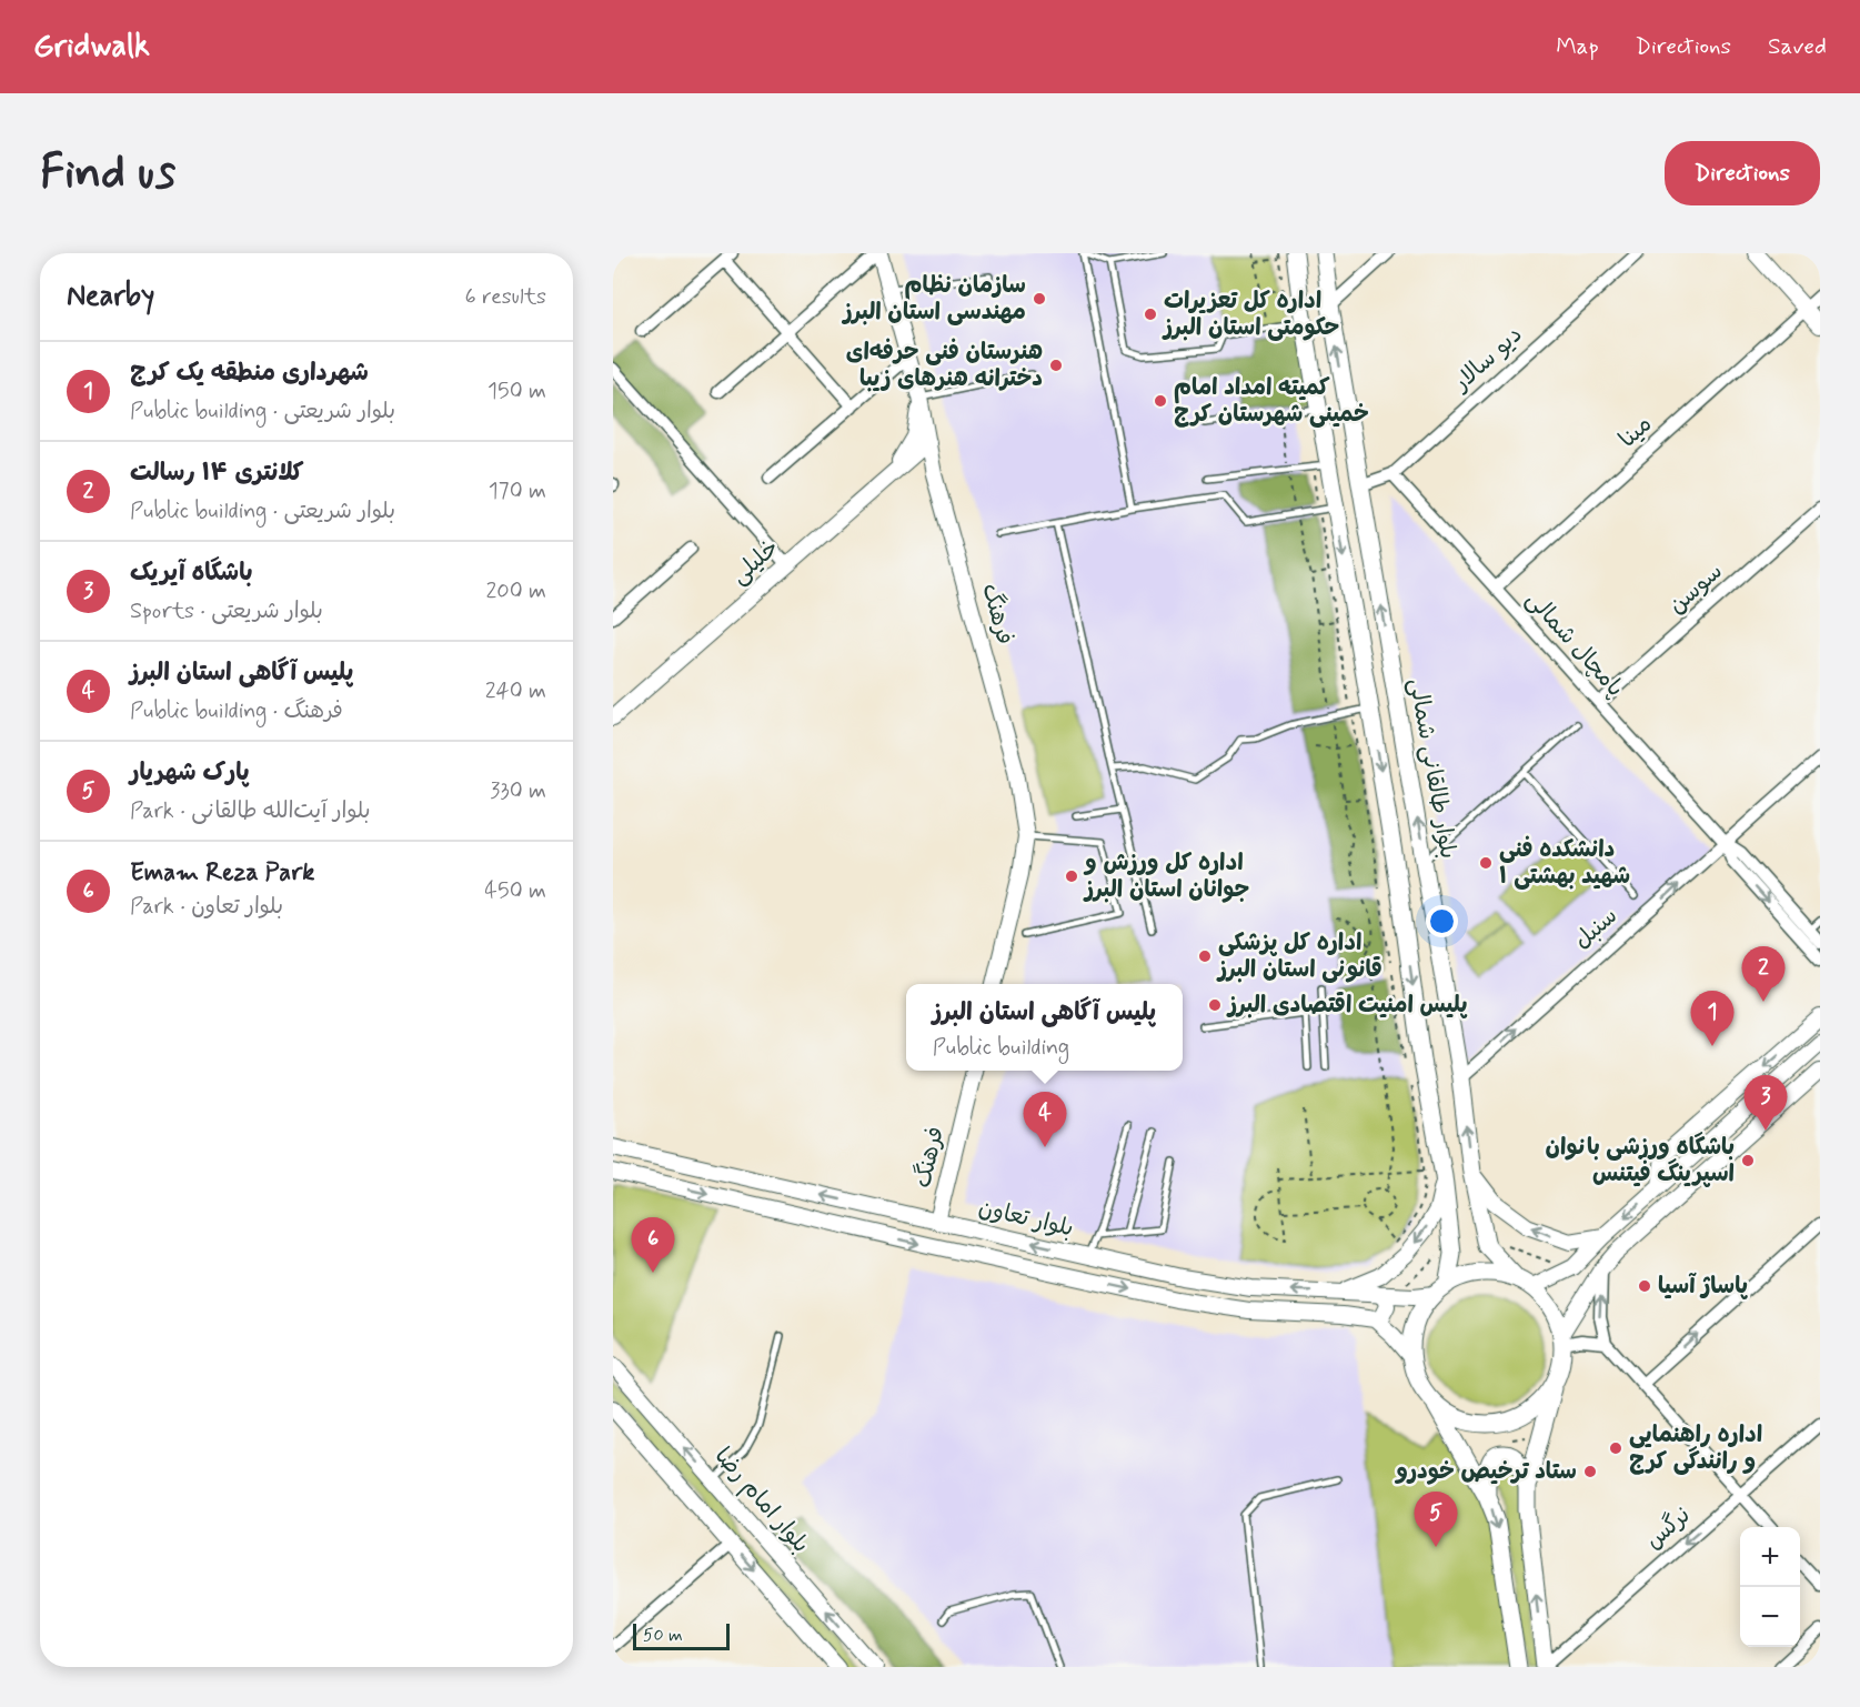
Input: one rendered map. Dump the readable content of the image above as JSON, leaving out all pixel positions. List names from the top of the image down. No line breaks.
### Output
{"streets":{"main road":["خلیلی","فرهنگ","بلوار طالقانی شمالی","بلوار تعاون","بلوار امام رضا"],"street":["دیو سالار","مینا","سوسن","پامچال شمالی","سنبل","نرگس"]},"crossings":[["دیو سالار","پامچال شمالی"],["دیو سالار","بلوار طالقانی شمالی"],["مینا","پامچال شمالی"],["خلیلی","فرهنگ"],["سوسن","پامچال شمالی"],["فرهنگ","بلوار تعاون"],["پامچال شمالی","سنبل"],["بلوار طالقانی شمالی","سنبل"],["بلوار طالقانی شمالی","بلوار تعاون"]],"one_way":["سنبل","نرگس"],"places":["سازمان نظام مهندسی استان البرز","اداره کل تعزیرات حکومتی استان البرز","هنرستان فنی حرفه‌ای دخترانه هنرهای زیبا","کمیته امداد امام خمینی شهرستان کرج","دانشکده فنی شهید بهشتی ۱","اداره کل ورزش و جوانان استان البرز","اداره کل پزشکی قانونی استان البرز","پلیس امنیت اقتصادی البرز","باشگاه ورزشی بانوان اسپرینگ فیتنس","پاساژ آسیا","اداره راهنمایی و رانندگی کرج","ستاد ترخیص خودرو"],"scale_bar":"50 m","page":{"header":"Gridwalk","nav":["Map","Directions","Saved"],"buttons":"Directions","title":"Find us","heading":["Nearby","6 results"],"list":[{"mark":"1","name":"شهرداری منطقه یک کرج","note":"Public building · بلوار شریعتی","value":"150 m"},{"mark":"2","name":"کلانتری ۱۴ رسالت","note":"Public building · بلوار شریعتی","value":"170 m"},{"mark":"3","name":"باشگاه آیریک","note":"Sports · بلوار شریعتی","value":"200 m"},{"mark":"4","name":"پلیس آگاهی استان البرز","note":"Public building · فرهنگ","value":"240 m"},{"mark":"5","name":"پارک شهریار","note":"Park · بلوار آیت‌الله طالقانی","value":"330 m"},{"mark":"6","name":"Emam Reza Park","note":"Park · بلوار تعاون","value":"450 m"}],"pins":["2","1","3","4","6","5"],"popup":["پلیس آگاهی استان البرز","Public building"],"map_buttons":["+","−"],"scale":"50 m"}}
